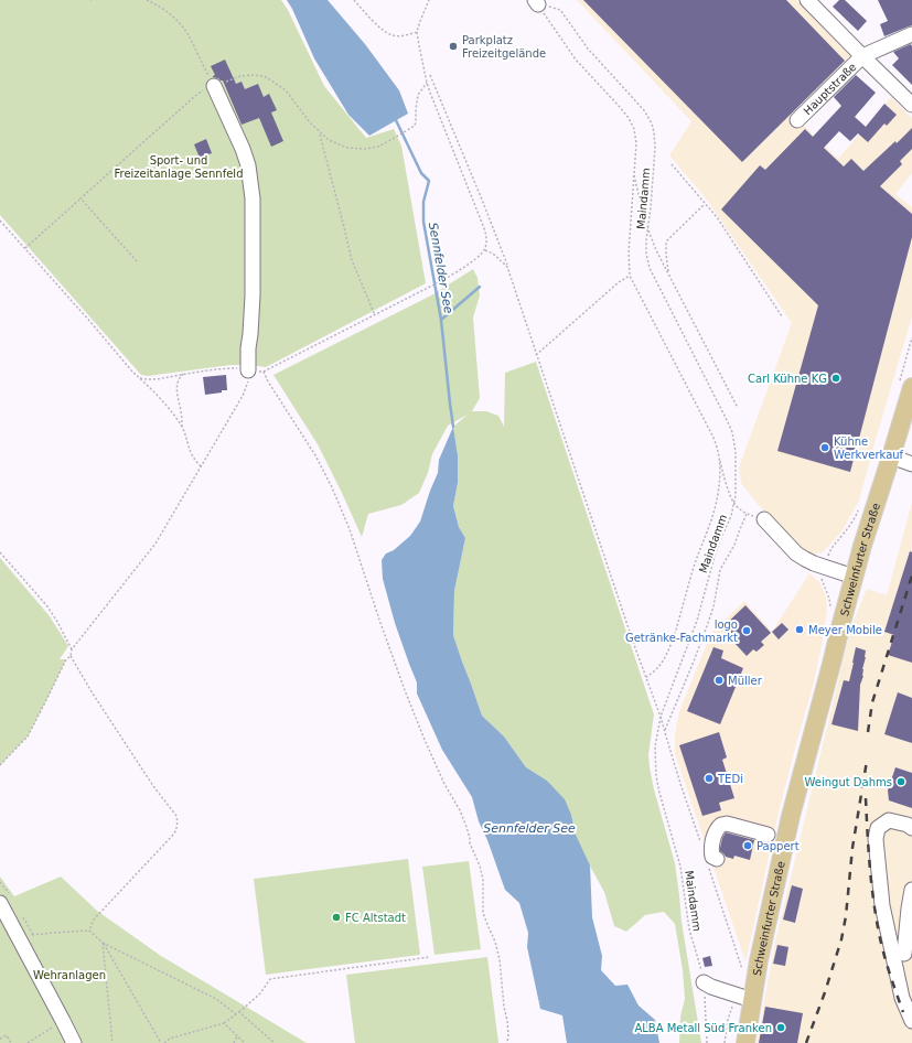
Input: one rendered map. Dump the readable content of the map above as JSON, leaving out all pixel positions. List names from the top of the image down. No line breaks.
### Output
{"streets":{"main road":["Schweinfurter Straße"],"street":["Hauptstraße"],"path":["Maindamm"]},"water":["Sennfelder See"],"parks":["Sport- und Freizeitanlage Sennfeld","Wehranlagen"],"places":["Parkplatz Freizeitgelände","Carl Kühne KG","Kühne Werkverkauf","Meyer Mobile","logo Getränke-Fachmarkt","Müller","TEDi","Weingut Dahms","Pappert","FC Altstadt","ALBA Metall Süd Franken"]}
